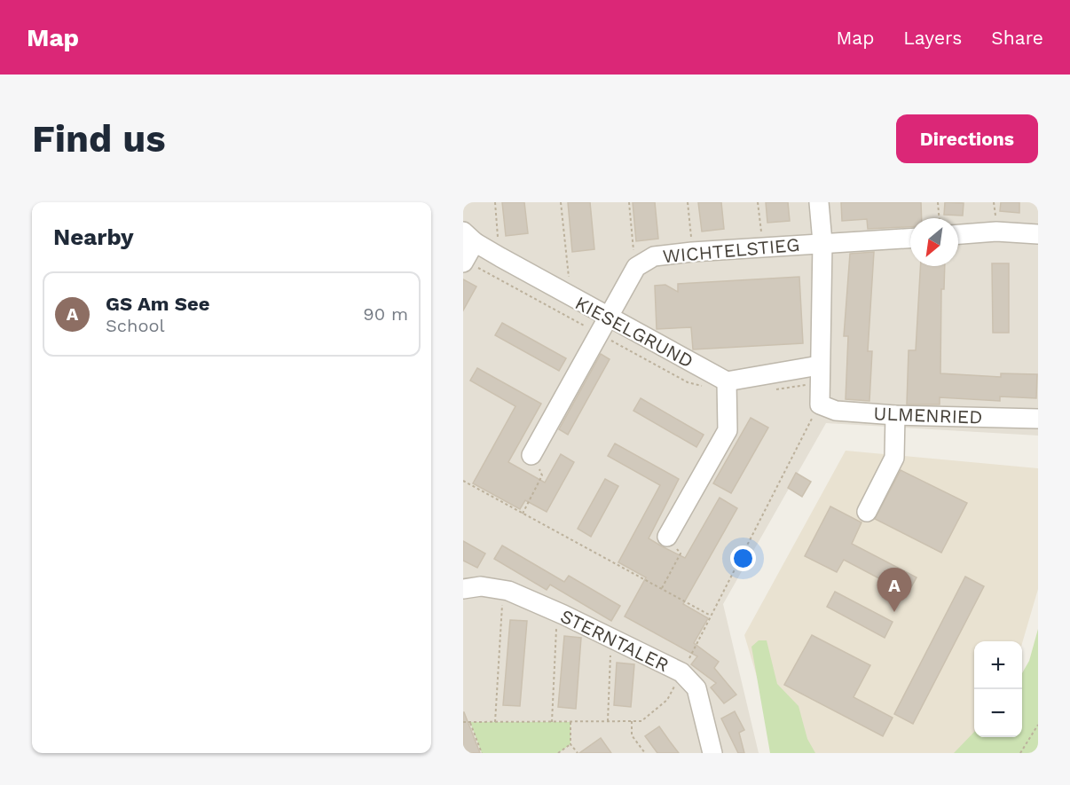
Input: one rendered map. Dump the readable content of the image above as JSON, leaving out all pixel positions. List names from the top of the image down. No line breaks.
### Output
{"streets":{"street":["WICHTELSTIEG","KIESELGRUND","ULMENRIED","STERNTALER"]},"crossings":[["WICHTELSTIEG","KIESELGRUND"]],"north":"bottom left","page":{"header":"Map","nav":["Map","Layers","Share"],"buttons":"Directions","title":"Find us","heading":"Nearby","list":[{"mark":"A","name":"GS Am See","note":"School","value":"90 m"}],"pins":"A","map_buttons":["+","−"]}}
